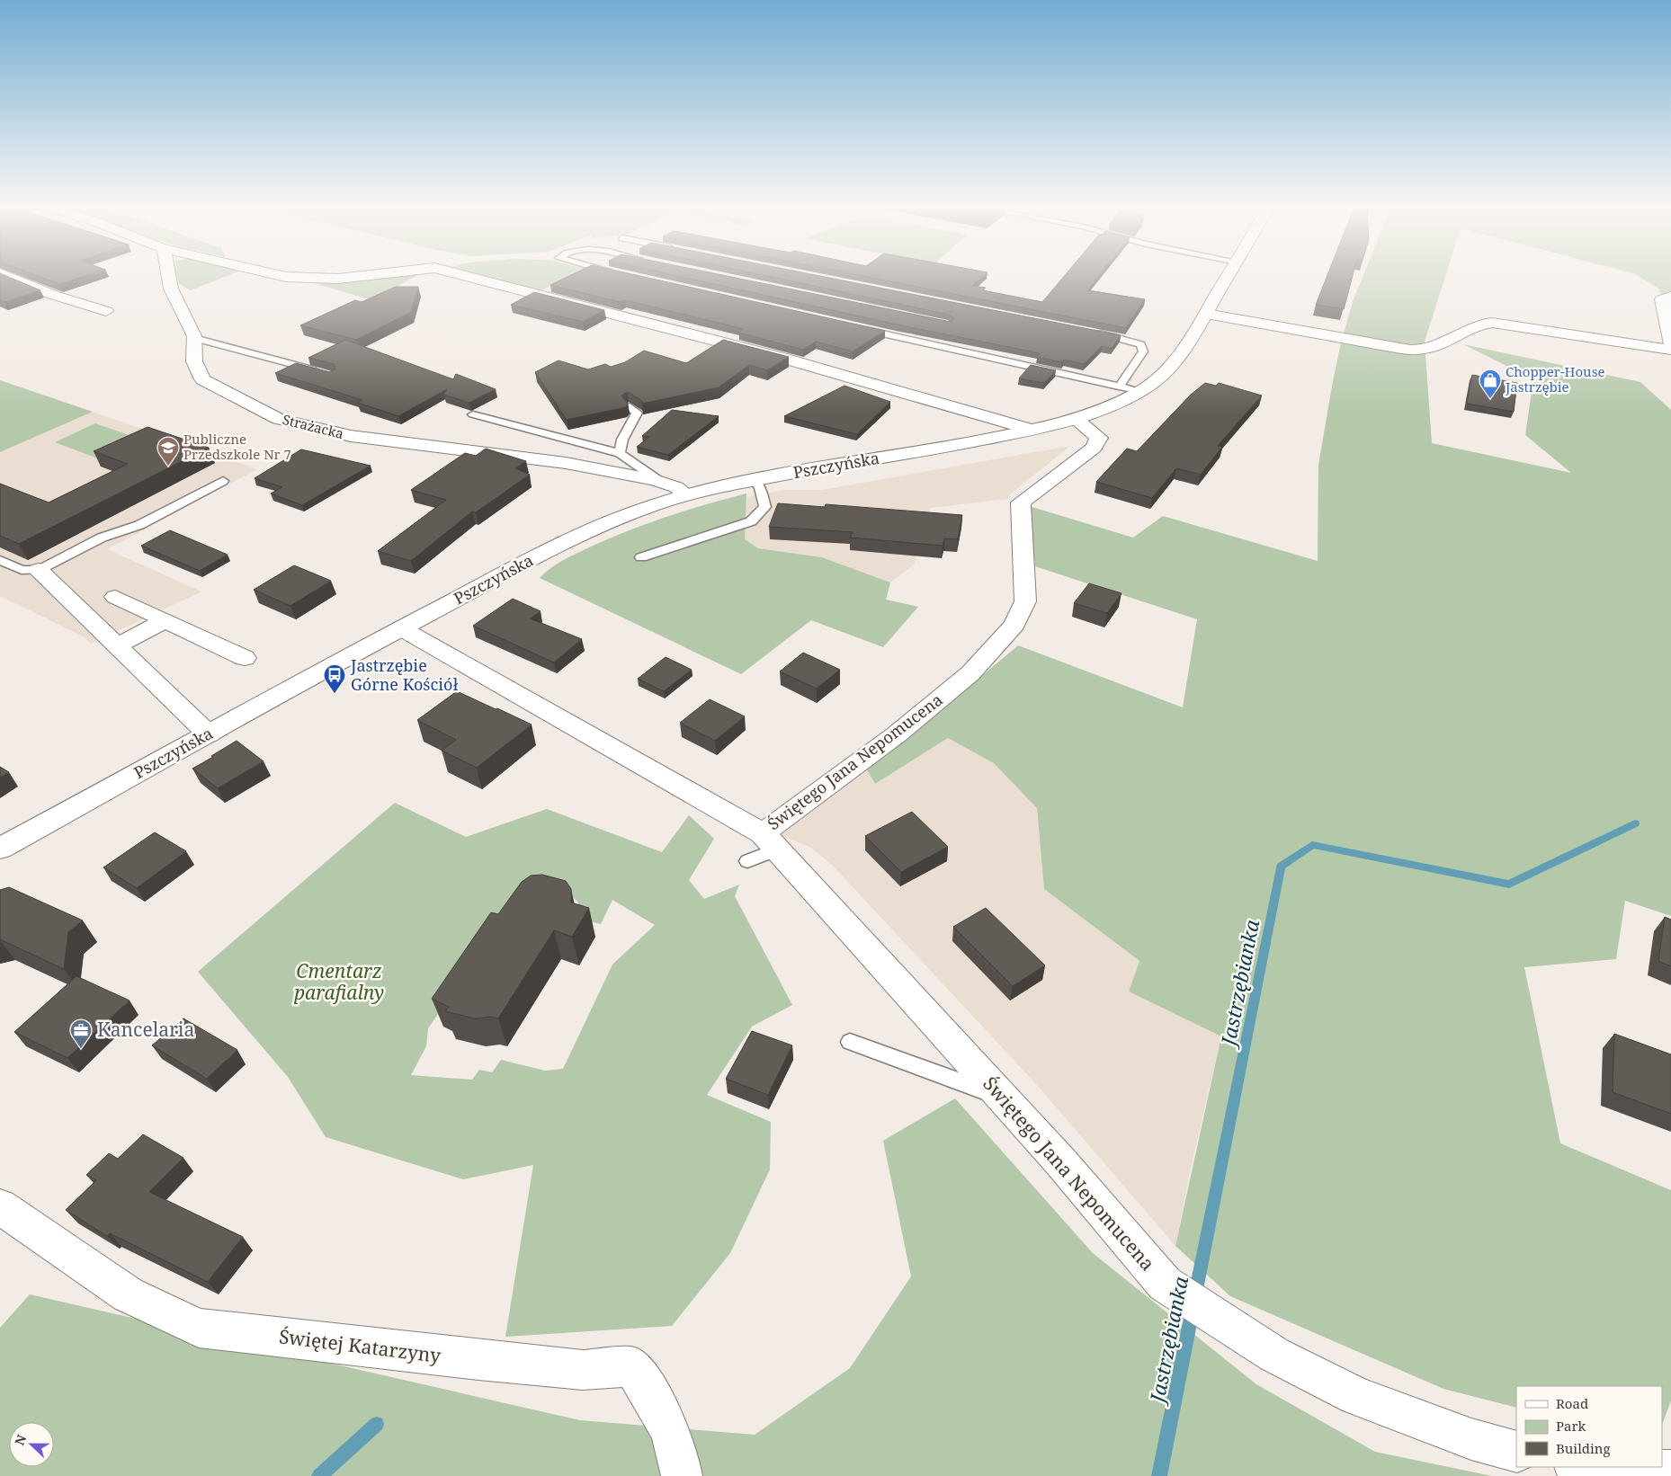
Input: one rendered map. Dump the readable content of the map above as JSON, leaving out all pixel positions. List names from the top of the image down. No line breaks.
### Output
{"streets":{"street":["Strażacka","Pszczyńska","Świętego Jana Nepomucena","Świętej Katarzyny"]},"crossings":[["Strażacka","Pszczyńska"],["Pszczyńska","Świętego Jana Nepomucena"]],"water":["Jastrzębianka"],"parks":["Cmentarz parafialny"],"places":{"shop":["Chopper-House Jastrzębie"],"school or university":["Publiczne Przedszkole Nr 7"],"bus stop":["Jastrzębie Górne Kościół"],"office":["Kancelaria"]},"legend":["Road","Park","Building"],"north":"left"}
